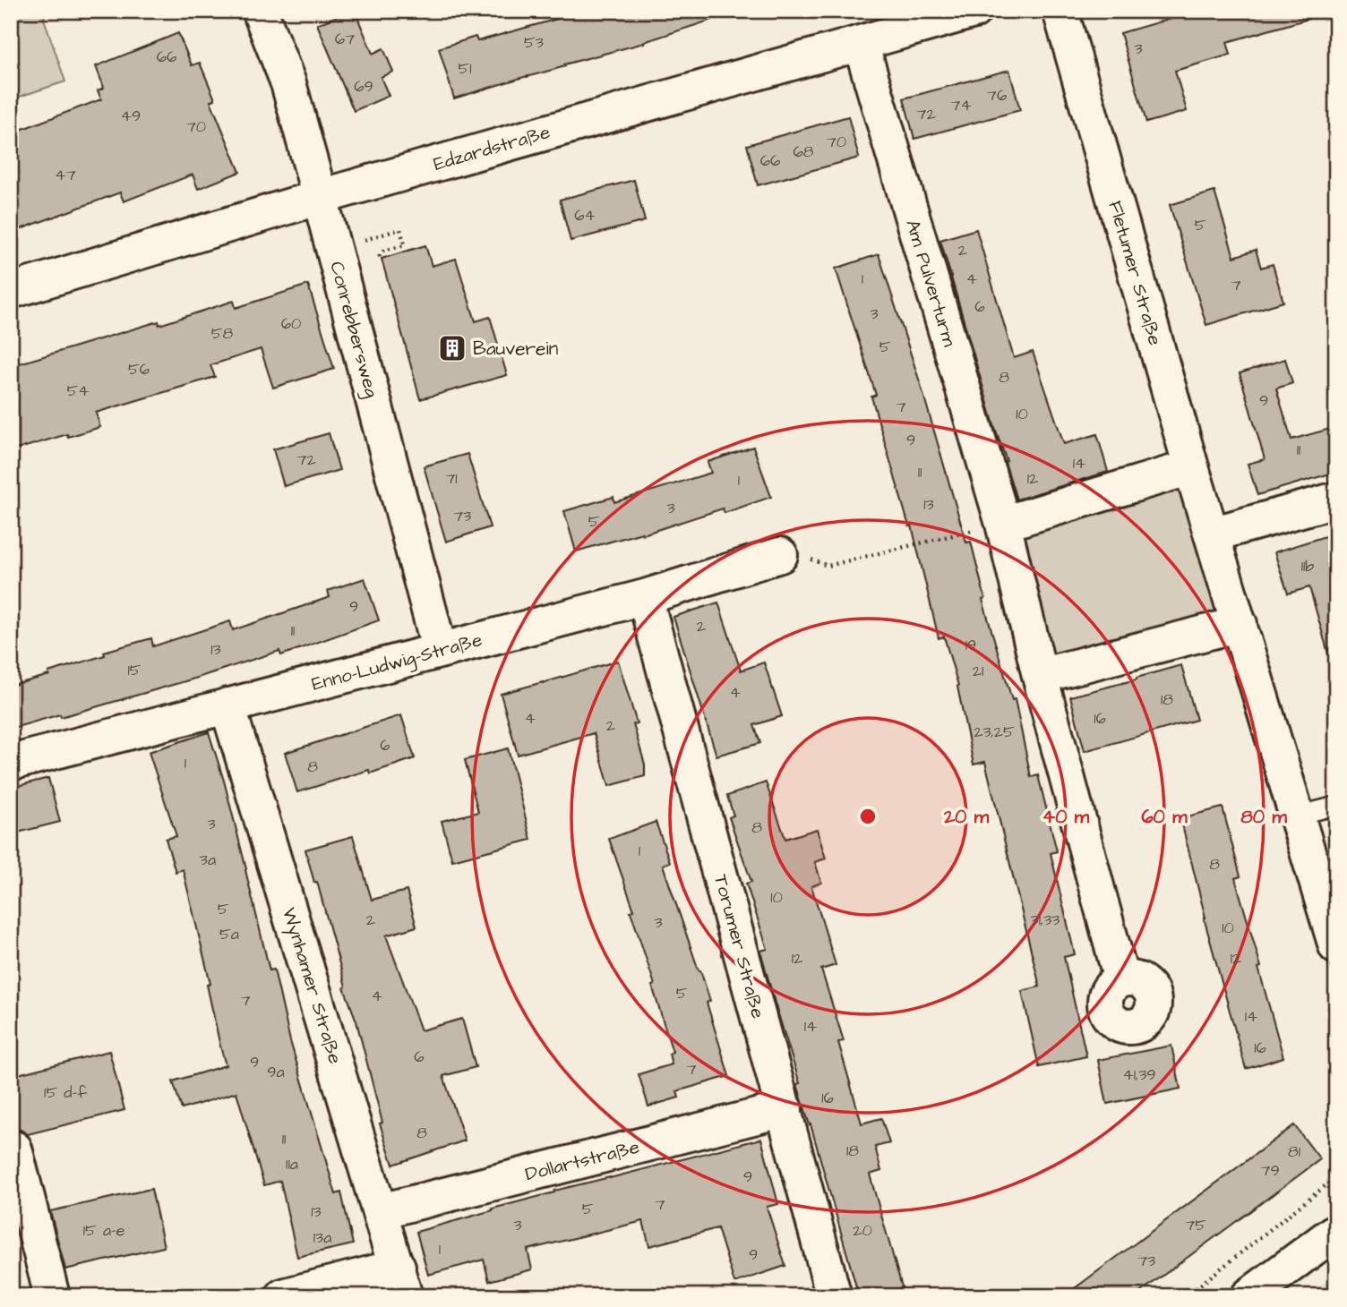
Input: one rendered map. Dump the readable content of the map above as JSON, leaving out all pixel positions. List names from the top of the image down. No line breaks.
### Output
{"streets":{"street":["Edzardstraße","Fletumer Straße","Am Pulverturm","Conrebbersweg","Enno-Ludwig-Straße","Torumer Straße","Wynhamer Straße","Dollartstraße"]},"crossings":[["Edzardstraße","Am Pulverturm"],["Edzardstraße","Conrebbersweg"],["Conrebbersweg","Enno-Ludwig-Straße"],["Enno-Ludwig-Straße","Torumer Straße"],["Enno-Ludwig-Straße","Wynhamer Straße"],["Torumer Straße","Dollartstraße"],["Wynhamer Straße","Dollartstraße"]],"places":{"building":["Bauverein"]},"house_numbers":["67","53","3","66","51","69","76","74","72","49","70","70","68","66","47","64","5","2","1","4","7","6","3","60","58","5","56","8","54","9","7","10","9","11","72","14","11","71","12","1","13","3","73","5","11b","9","2","11","19","13","15","21","4","18","4","16","2","23,25","6","1","8","3","8","1","3a","8","10","5","2","31,33","3","10","5a","12","12","5","4","7","14","14","16","6","9","7","9a","41,39","15 d-f","16","8","11","18","81","11a","79","9","7","5","13","3","75","15 a-e","20","13a","1","9","73"],"rings":["20 m","40 m","60 m","80 m"]}
